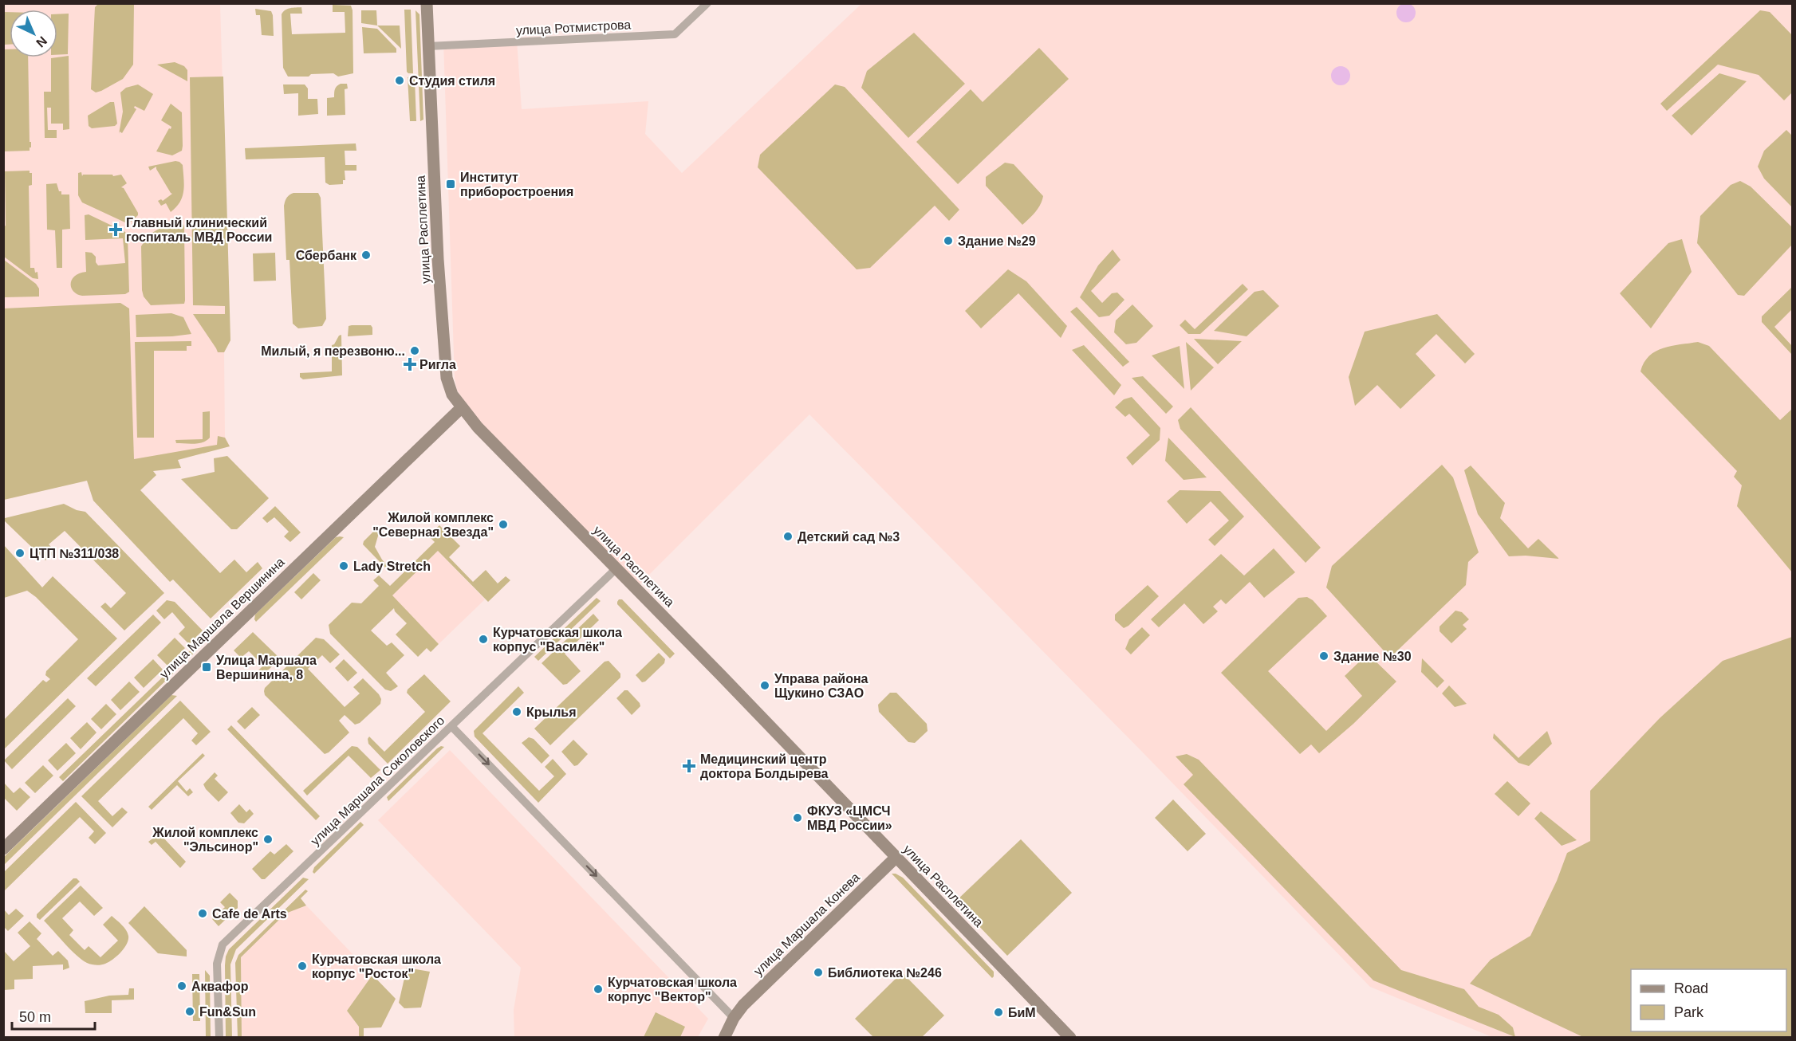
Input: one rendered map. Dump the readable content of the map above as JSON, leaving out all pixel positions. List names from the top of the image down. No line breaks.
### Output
{"streets":{"street":["улица Ротмистрова","улица Расплетина","улица Маршала Вершинина","улица Маршала Соколовского","улица Маршала Конева"]},"crossings":[["улица Ротмистрова","улица Расплетина"],["улица Расплетина","улица Маршала Вершинина"],["улица Расплетина","улица Маршала Соколовского"],["улица Расплетина","улица Маршала Конева"]],"places":{"other":["Студия стиля","Здание №29","Сбербанк","Милый, я перезвоню...","Жилой комплекс \"Северная Звезда\"","Детский сад №3","ЦТП №311/038","Lady Stretch","Курчатовская школа корпус \"Василёк\"","Здание №30","Управа района Щукино СЗАО","Крылья","ФКУЗ «ЦМСЧ МВД России»","Жилой комплекс \"Эльсинор\"","Cafe de Arts","Курчатовская школа корпус \"Росток\"","Библиотека №246","Аквафор","Курчатовская школа корпус \"Вектор\"","Fun&Sun","БиМ"],"transit":["Институт приборостроения","Улица Маршала Вершинина, 8"],"health":["Главный клинический госпиталь МВД России","Ригла","Медицинский центр доктора Болдырева"]},"legend":["Road","Park"],"scale_bar":"50 m","north":"bottom right"}
